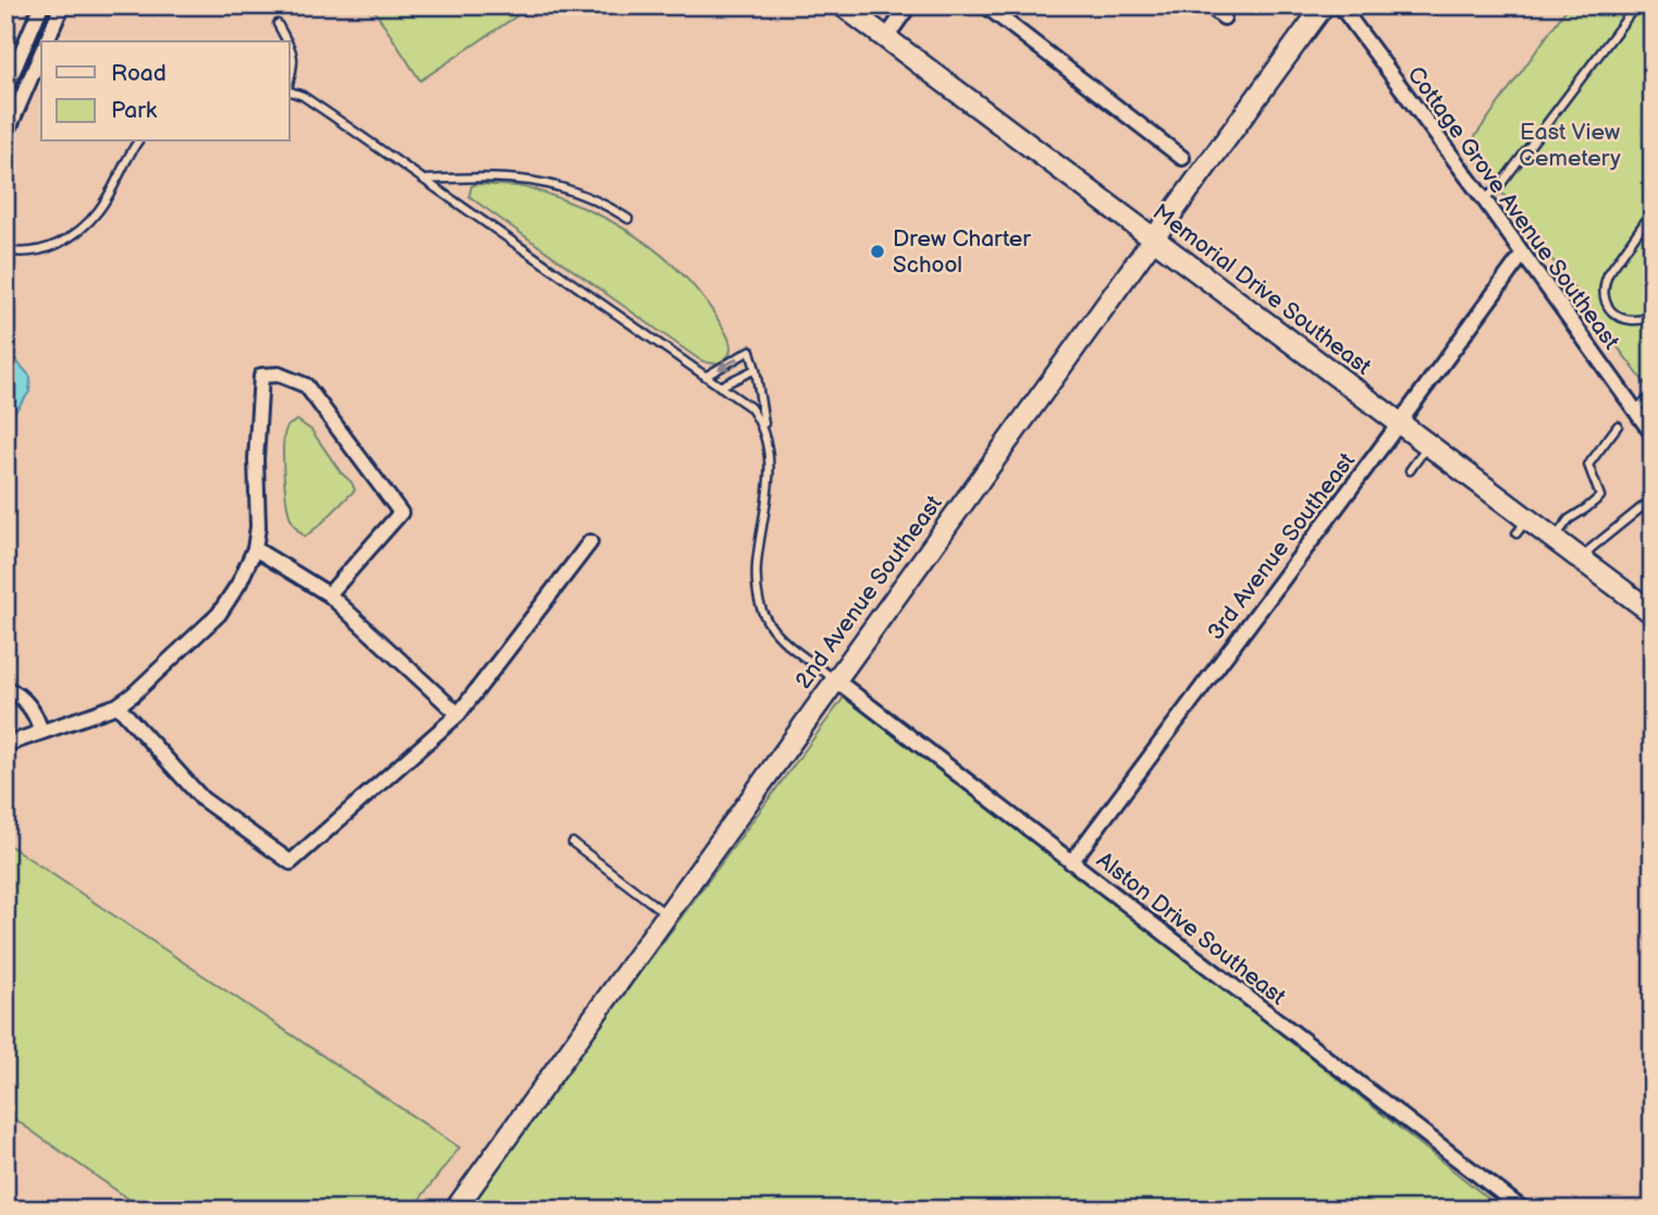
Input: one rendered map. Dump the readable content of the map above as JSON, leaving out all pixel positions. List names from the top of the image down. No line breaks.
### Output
{"streets":{"main road":["Memorial Drive Southeast"],"street":["Cottage Grove Avenue Southeast","3rd Avenue Southeast","2nd Avenue Southeast","Alston Drive Southeast"]},"crossings":[["Cottage Grove Avenue Southeast","3rd Avenue Southeast"],["Memorial Drive Southeast","3rd Avenue Southeast"],["Memorial Drive Southeast","2nd Avenue Southeast"],["3rd Avenue Southeast","Alston Drive Southeast"],["2nd Avenue Southeast","Alston Drive Southeast"]],"parks":["East View Cemetery"],"places":["Drew Charter School"],"legend":["Road","Park"]}
